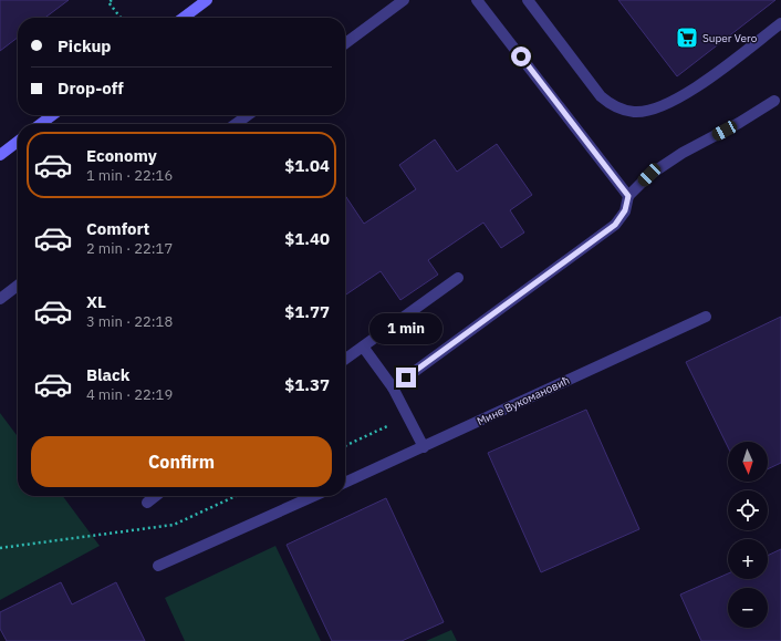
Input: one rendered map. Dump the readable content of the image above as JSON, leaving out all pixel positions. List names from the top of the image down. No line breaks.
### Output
{"streets":{"street":["Мине Вукомановић"]},"places":{"supermarket":["Super Vero"]},"north":"bottom","page":{"banner":["Pickup","Drop-off"],"list":[{"name":"Economy","note":"1 min · 22:16","value":"$1.04"},{"name":"Comfort","note":"2 min · 22:17","value":"$1.40"},{"name":"XL","note":"3 min · 22:18","value":"$1.77"},{"name":"Black","note":"4 min · 22:19","value":"$1.37"}],"bubble":"1 min","buttons":"Confirm","map_buttons":["+","−"]}}
